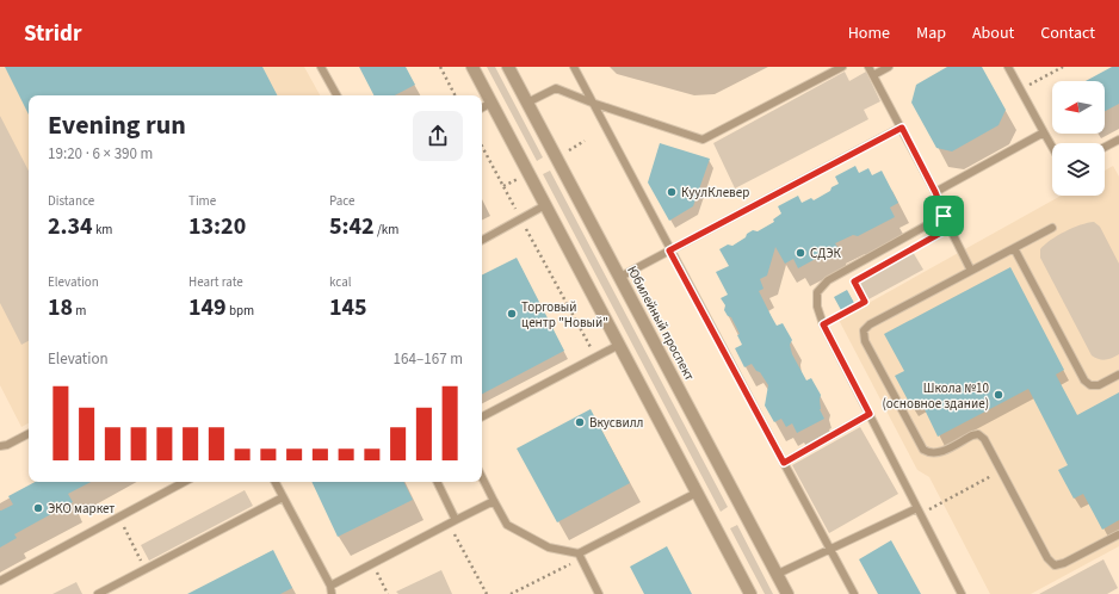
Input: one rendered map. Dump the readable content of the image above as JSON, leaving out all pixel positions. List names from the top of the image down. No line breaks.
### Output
{"streets":{"street":["Юбилейный проспект"]},"places":["КуулКлевер","СДЭК","Торговый центр \"Новый\"","Школа №10 (основное здание)","Вкусвилл","ЭКО маркет"],"north":"left","page":{"header":"Stridr","nav":["Home","Map","About","Contact"],"heading":["Evening run","19:20 · 6 × 390 m"],"stats":[["Distance","2.34 km"],["Time","13:20"],["Pace","5:42 /km"],["Elevation","18 m"],["Heart rate","149 bpm"],["kcal","145"]],"chart":["Elevation","164–167 m"]}}
